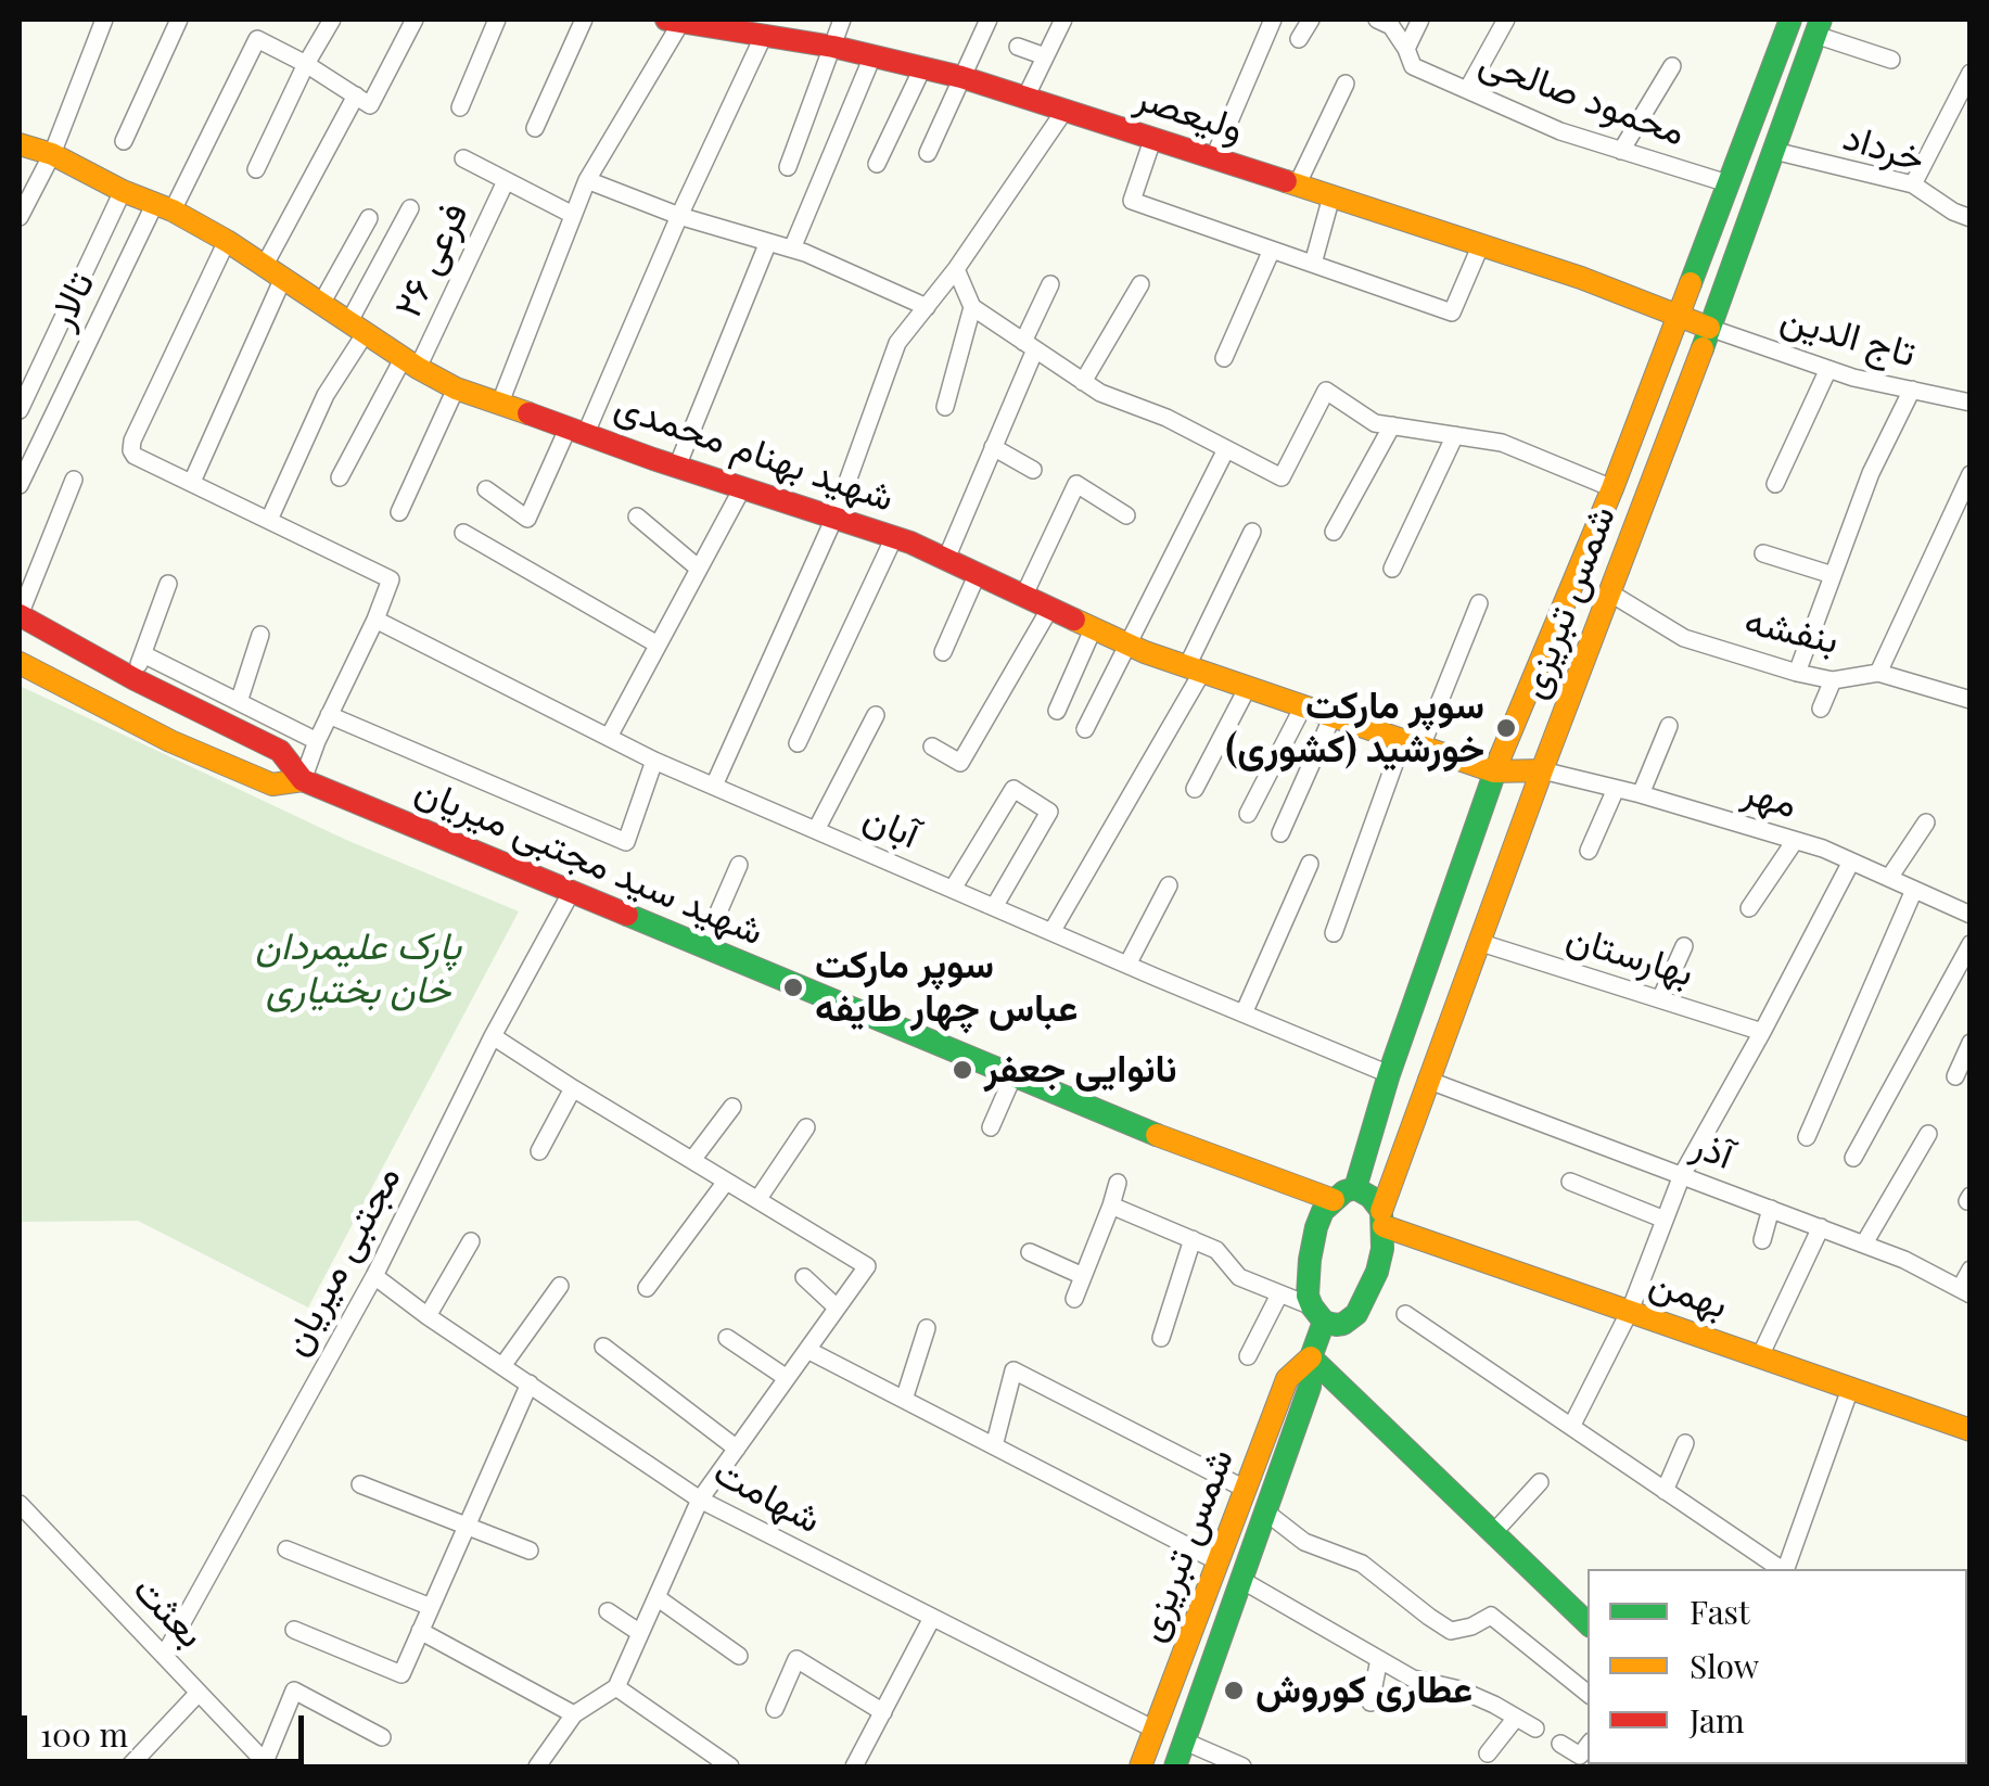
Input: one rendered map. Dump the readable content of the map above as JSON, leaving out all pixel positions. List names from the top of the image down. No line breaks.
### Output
{"streets":{"street":["محمود صالحی","ولیعصر","خرداد","فرعی ۲۶","تالار","تاج الدین","شهید بهنام محمدی","شمس تبریزی","بنفشه","مهر","آبان","شهید سید مجتبی میریان","بهارستان","آذر","مجتبی میریان","بهمن","شهامت","بعثت"]},"crossings":[["محمود صالحی","شمس تبریزی"],["ولیعصر","تاج الدین"],["ولیعصر","شمس تبریزی"],["خرداد","شمس تبریزی"],["فرعی ۲۶","شهید بهنام محمدی"],["تالار","شهید بهنام محمدی"],["تاج الدین","شمس تبریزی"],["شهید بهنام محمدی","شمس تبریزی"],["شمس تبریزی","بنفشه"],["شمس تبریزی","مهر"],["شمس تبریزی","آبان"],["شمس تبریزی","بهارستان"],["شمس تبریزی","آذر"],["شمس تبریزی","بهمن"],["شمس تبریزی","شهامت"],["شهید سید مجتبی میریان","مجتبی میریان"],["مجتبی میریان","شهامت"],["مجتبی میریان","بعثت"]],"parks":["پارک علیمردان خان بختیاری"],"places":["سوپر مارکت خورشید (کشوری)","سوپر مارکت عباس چهار طایفه","نانوایی جعفر","عطاری کوروش"],"legend":["Fast","Slow","Jam"],"scale_bar":"100 m"}
